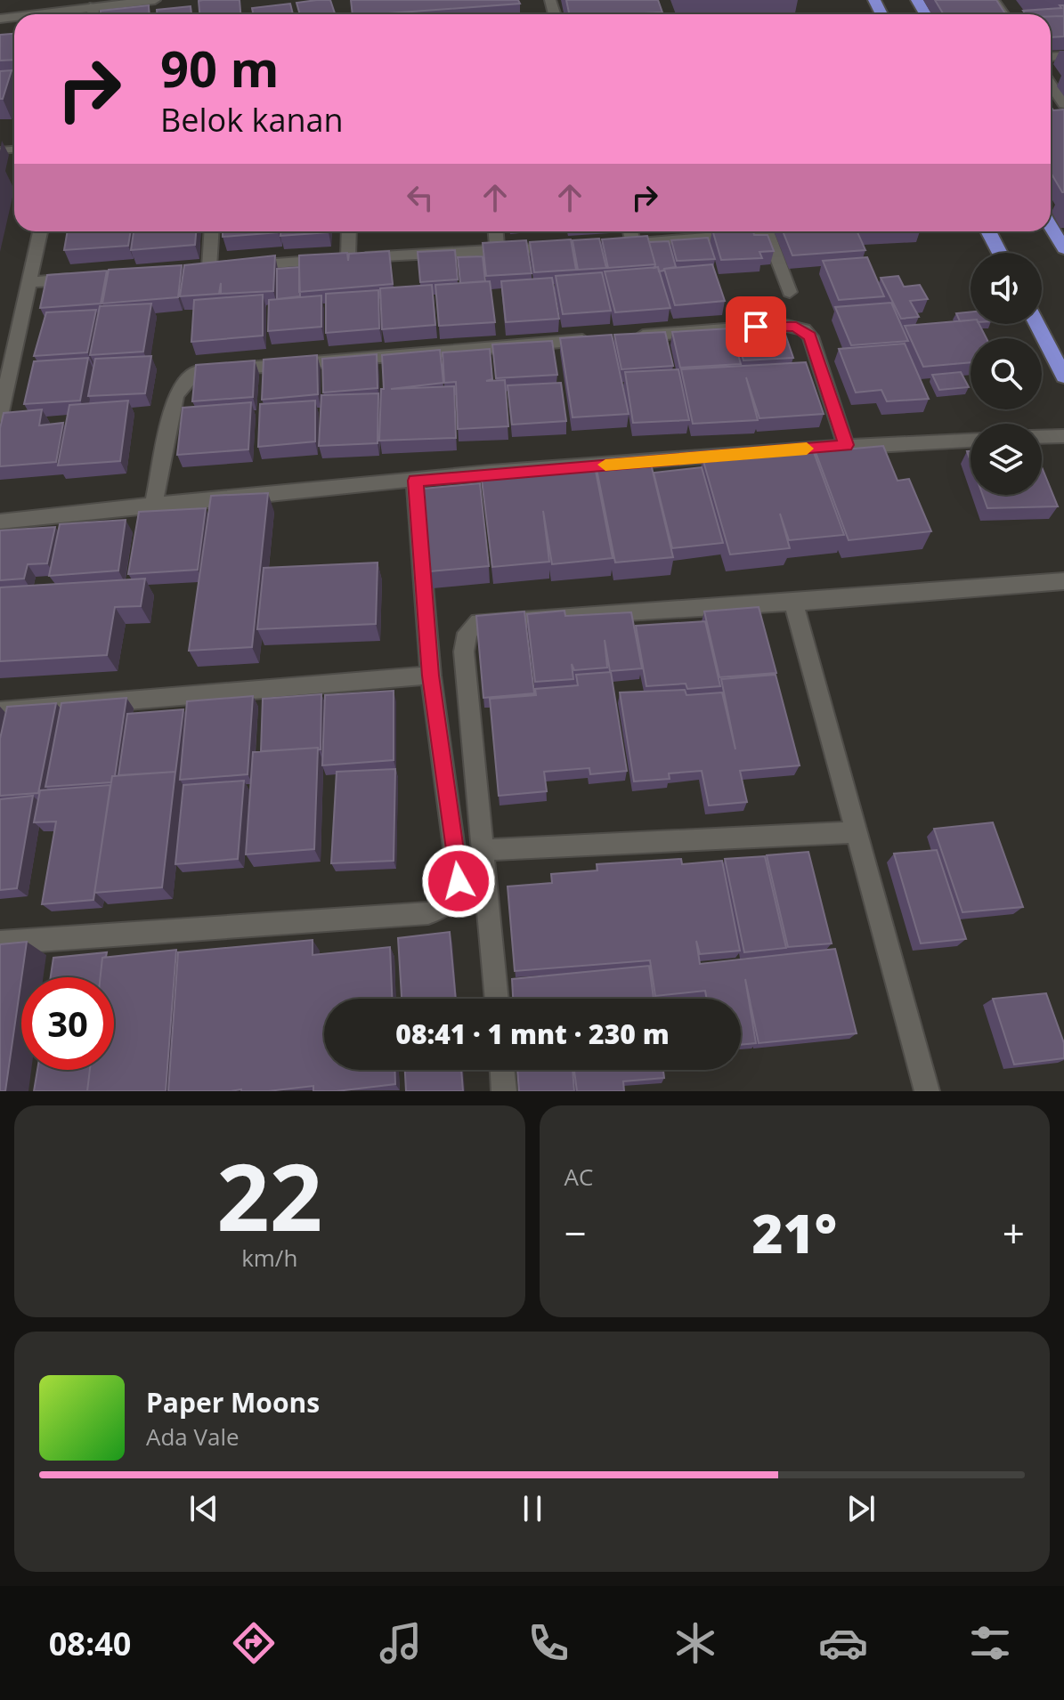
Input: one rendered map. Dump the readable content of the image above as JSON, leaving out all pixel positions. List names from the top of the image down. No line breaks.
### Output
{"page":{"turn":["90 m","Belok kanan"],"limit":"30","trip":"08:41 · 1 mnt · 230 m","tile":[["22","km/h"],"AC"],"heat":["−","21°","+"],"song":["Paper Moons","Ada Vale"],"tabs":"08:40"}}
